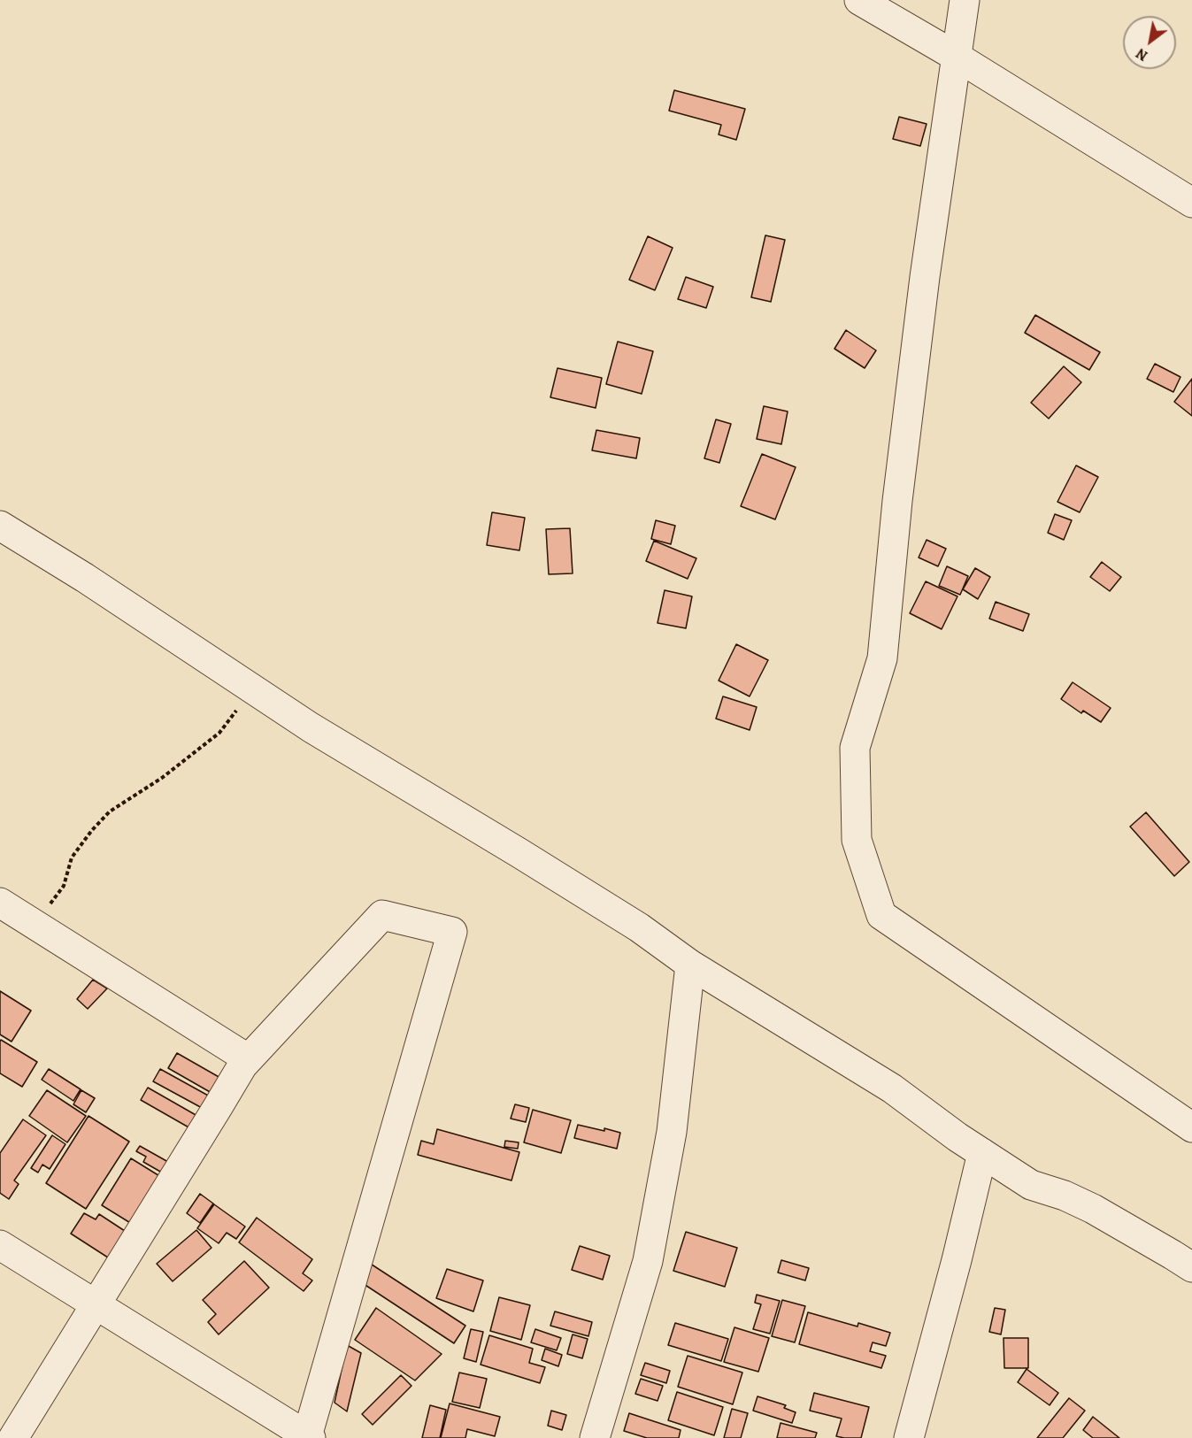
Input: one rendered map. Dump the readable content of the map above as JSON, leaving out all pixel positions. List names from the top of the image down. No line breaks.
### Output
{"north":"bottom left"}
